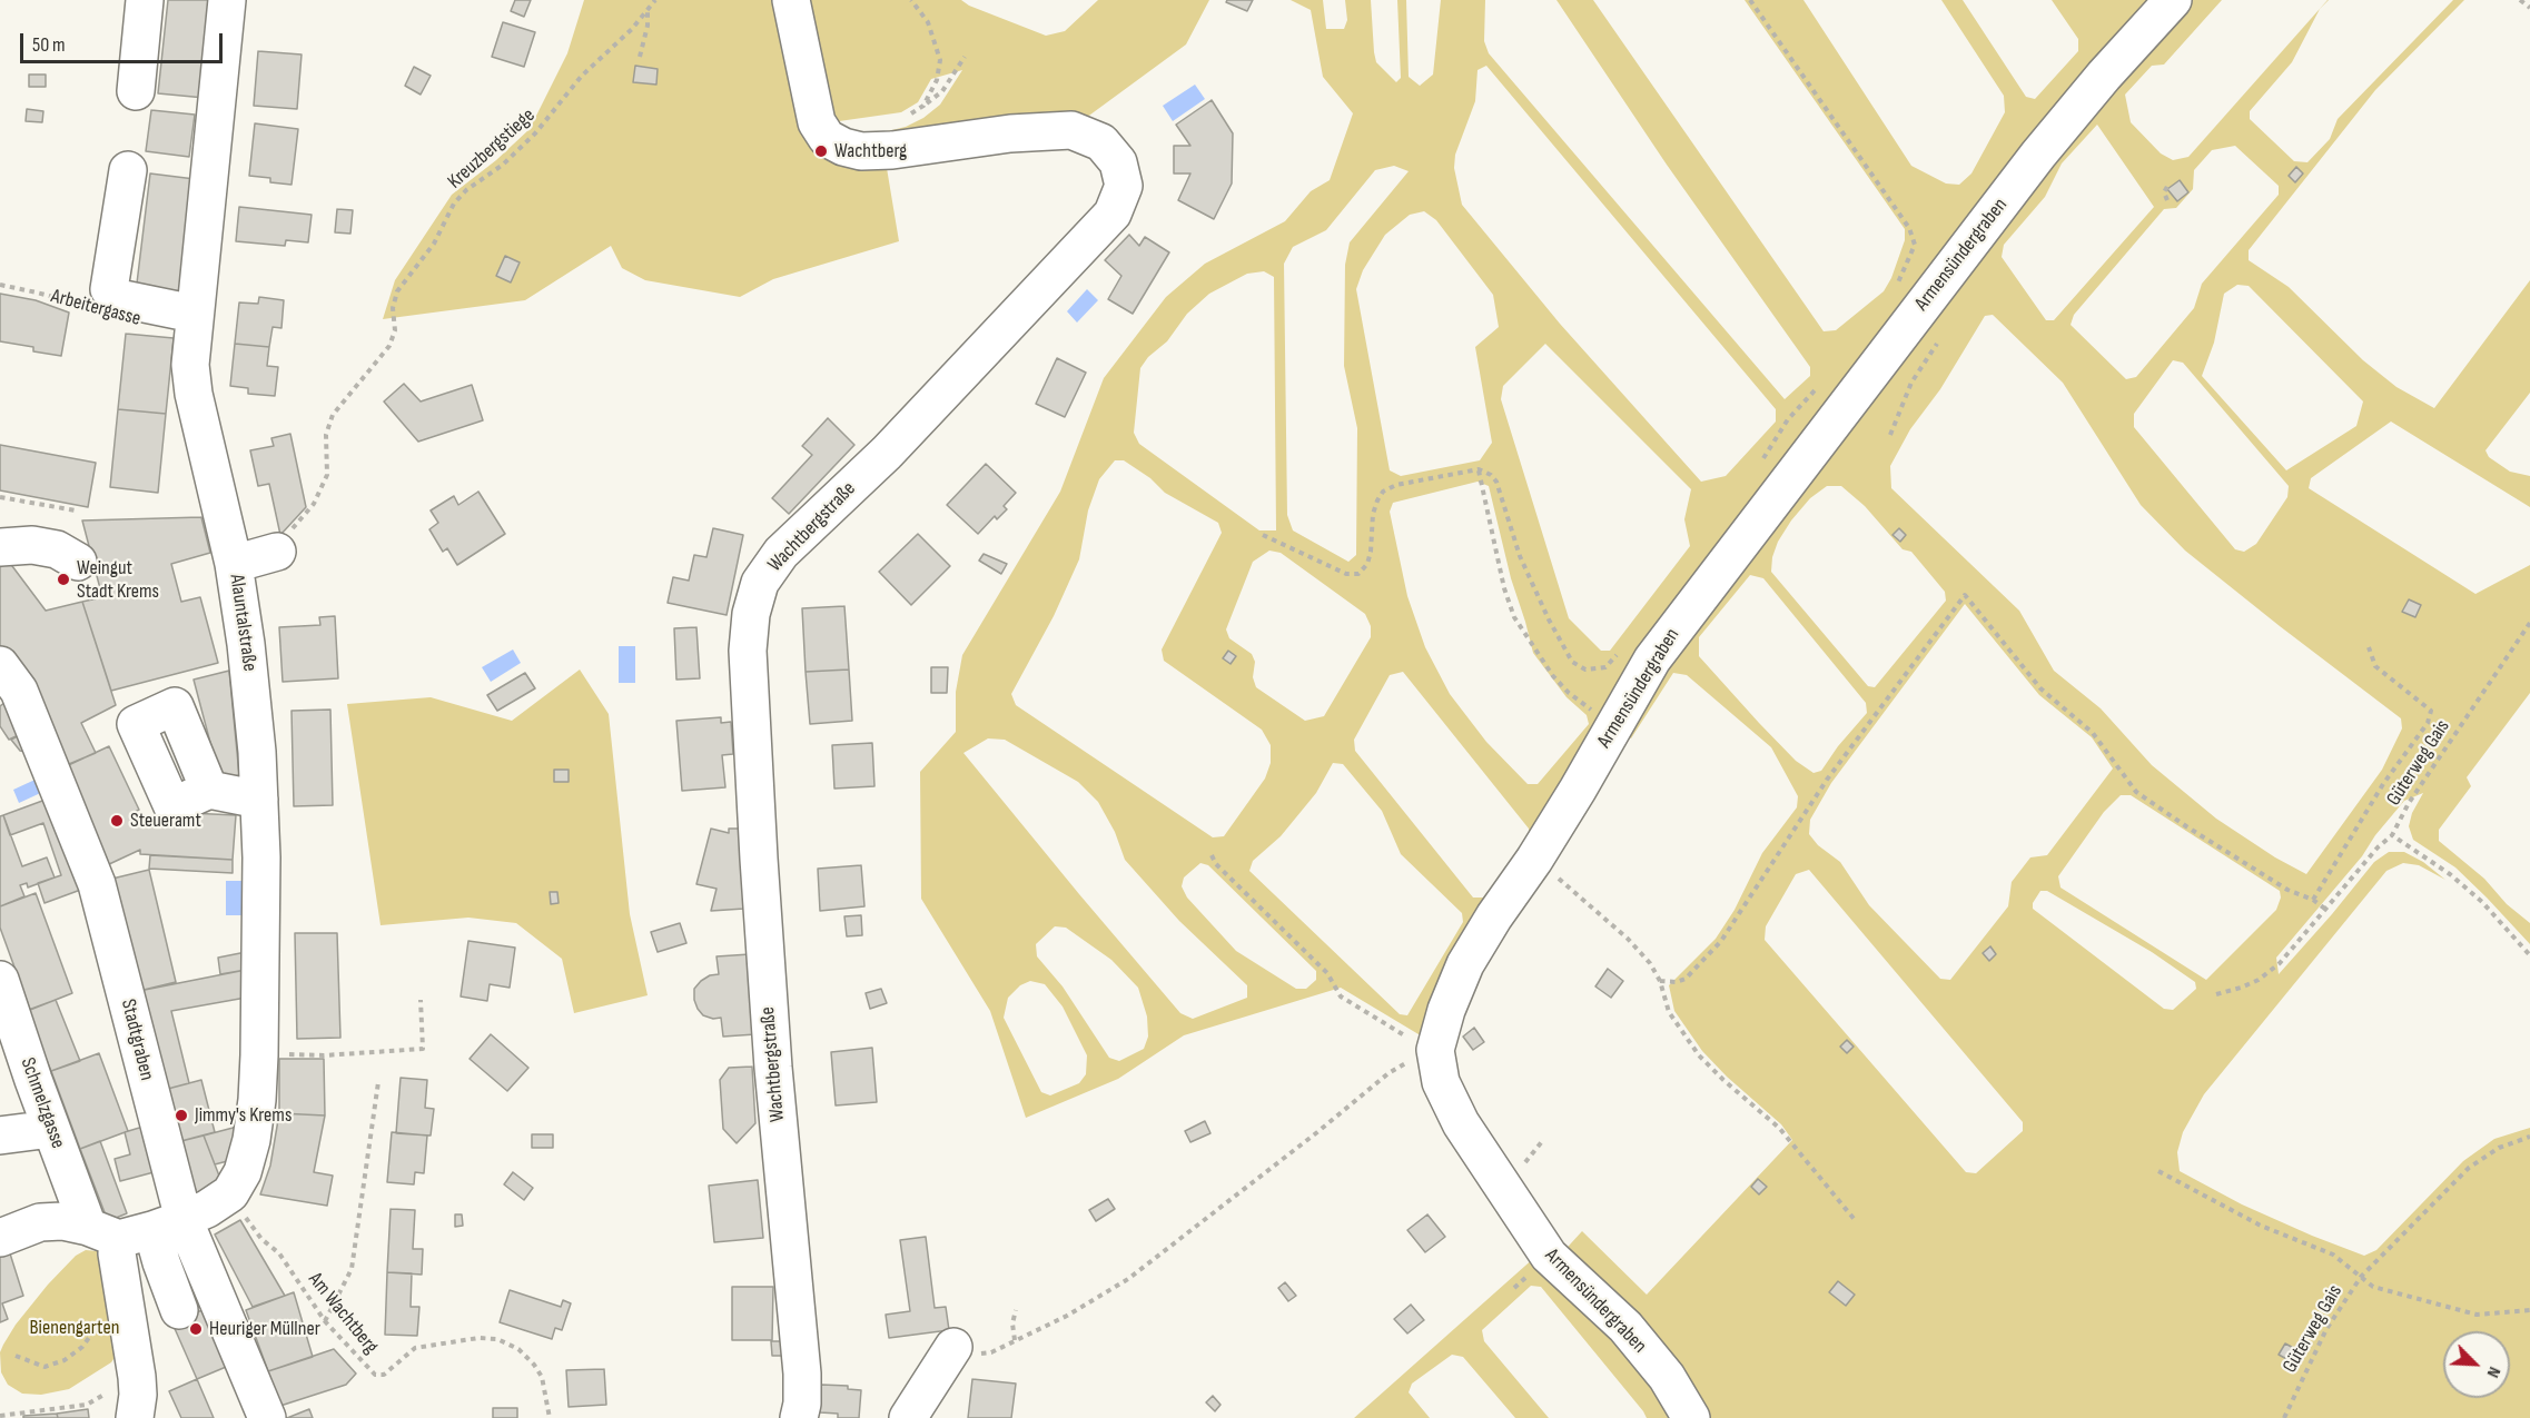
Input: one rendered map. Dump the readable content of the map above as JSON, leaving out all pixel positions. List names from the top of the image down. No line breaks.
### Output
{"streets":{"street":["Armensündergraben","Arbeitergasse","Wachtbergstraße","Alauntalstraße","Stadtgraben","Schmelzgasse"],"path":["Kreuzbergstiege","Güterweg Gais","Am Wachtberg"]},"crossings":[["Arbeitergasse","Alauntalstraße"],["Alauntalstraße","Stadtgraben"],["Alauntalstraße","Schmelzgasse"],["Stadtgraben","Schmelzgasse"]],"parks":["Bienengarten"],"places":["Wachtberg","Weingut Stadt Krems","Steueramt","Jimmy's Krems","Heuriger Müllner"],"scale_bar":"50 m","north":"bottom right"}
